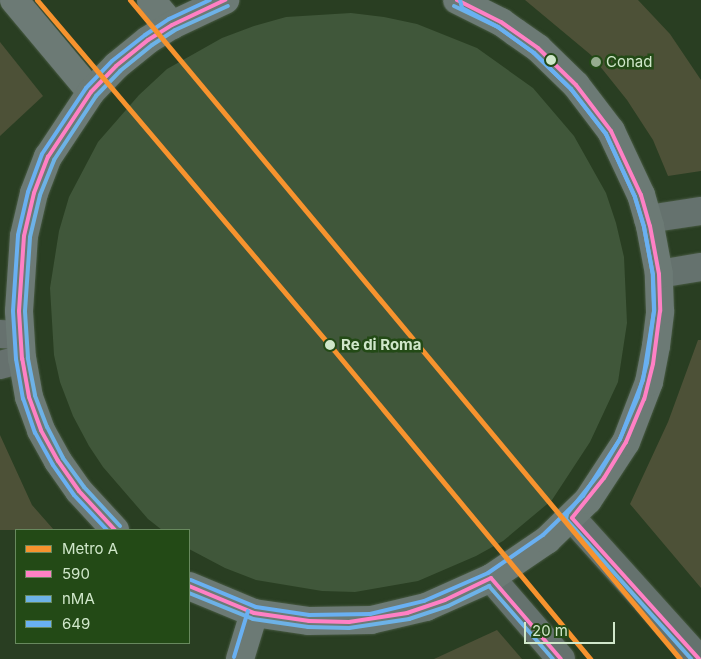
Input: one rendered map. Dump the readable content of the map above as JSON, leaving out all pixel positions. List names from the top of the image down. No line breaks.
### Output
{"places":["Conad","Re di Roma"],"lines":["metro line A","transit line 590","transit line 649","transit line nMA"],"legend":["Metro A","590","nMA","649"],"scale_bar":"20 m"}
